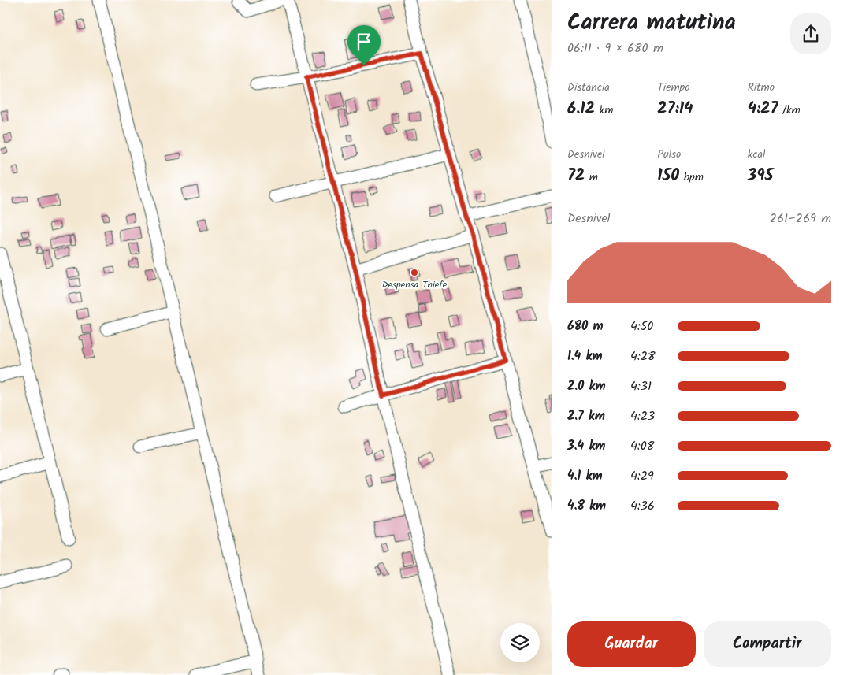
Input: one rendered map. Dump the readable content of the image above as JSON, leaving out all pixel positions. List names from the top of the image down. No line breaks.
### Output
{"places":["Despensa Thiefe"],"page":{"heading":["Carrera matutina","06:11 · 9 × 680 m"],"stats":[["Distancia","6.12 km"],["Tiempo","27:14"],["Ritmo","4:27 /km"],["Desnivel","72 m"],["Pulso","150 bpm"],["kcal","395"]],"chart":["Desnivel","261–269 m"],"list":[{"name":"680 m","note":"4:50"},{"name":"1.4 km","note":"4:28"},{"name":"2.0 km","note":"4:31"},{"name":"2.7 km","note":"4:23"},{"name":"3.4 km","note":"4:08"},{"name":"4.1 km","note":"4:29"},{"name":"4.8 km","note":"4:36"}],"buttons":["Guardar","Compartir"]}}
